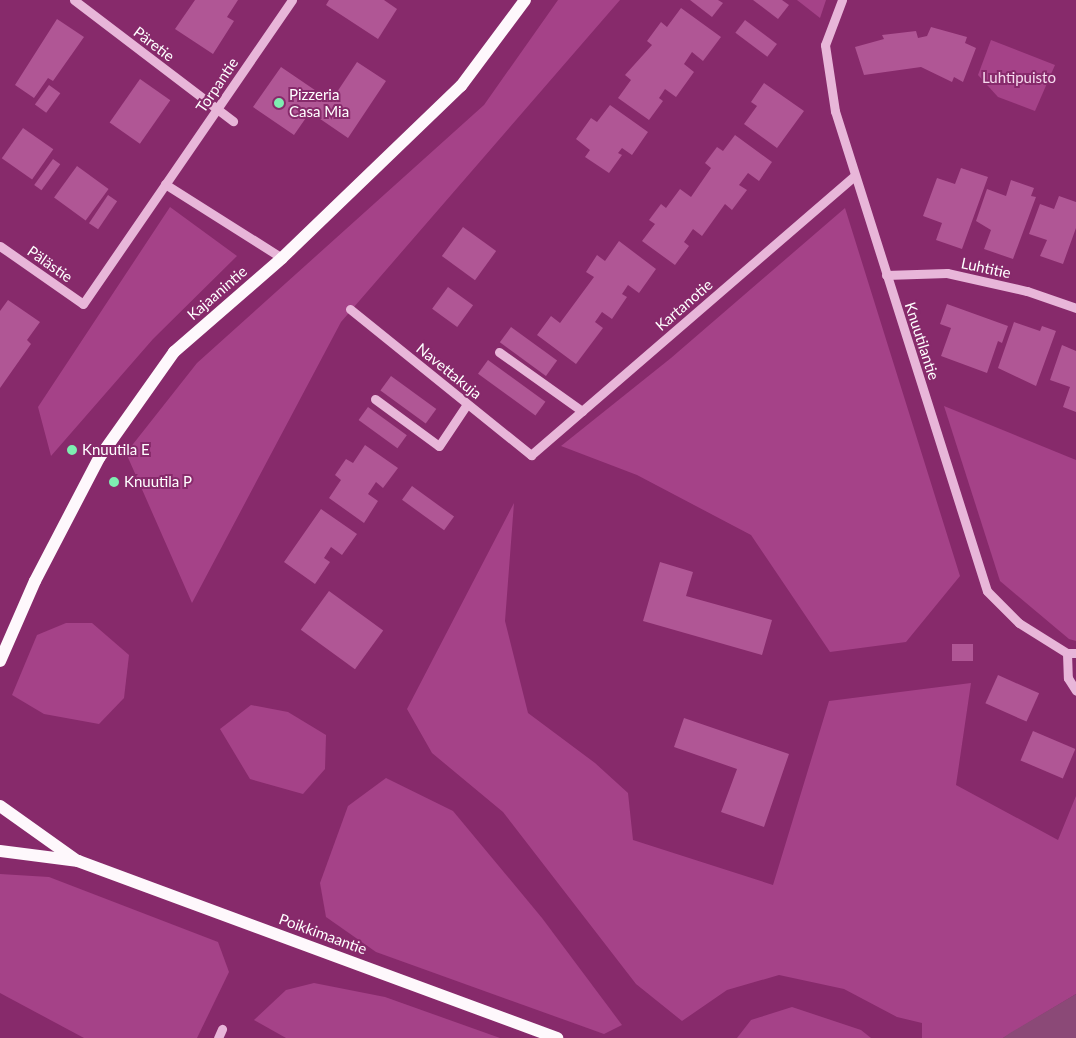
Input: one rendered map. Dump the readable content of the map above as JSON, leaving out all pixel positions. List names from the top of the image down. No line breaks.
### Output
{"streets":{"main road":["Kajaanintie","Poikkimaantie"],"street":["Päretie","Torpantie","Pälästie","Luhtitie","Kartanotie","Knuutilantie","Navettakuja"]},"crossings":[["Päretie","Torpantie"],["Torpantie","Pälästie"],["Luhtitie","Knuutilantie"],["Kartanotie","Knuutilantie"],["Kartanotie","Navettakuja"]],"parks":["Luhtipuisto"],"places":["Pizzeria Casa Mia","Knuutila E","Knuutila P"]}
